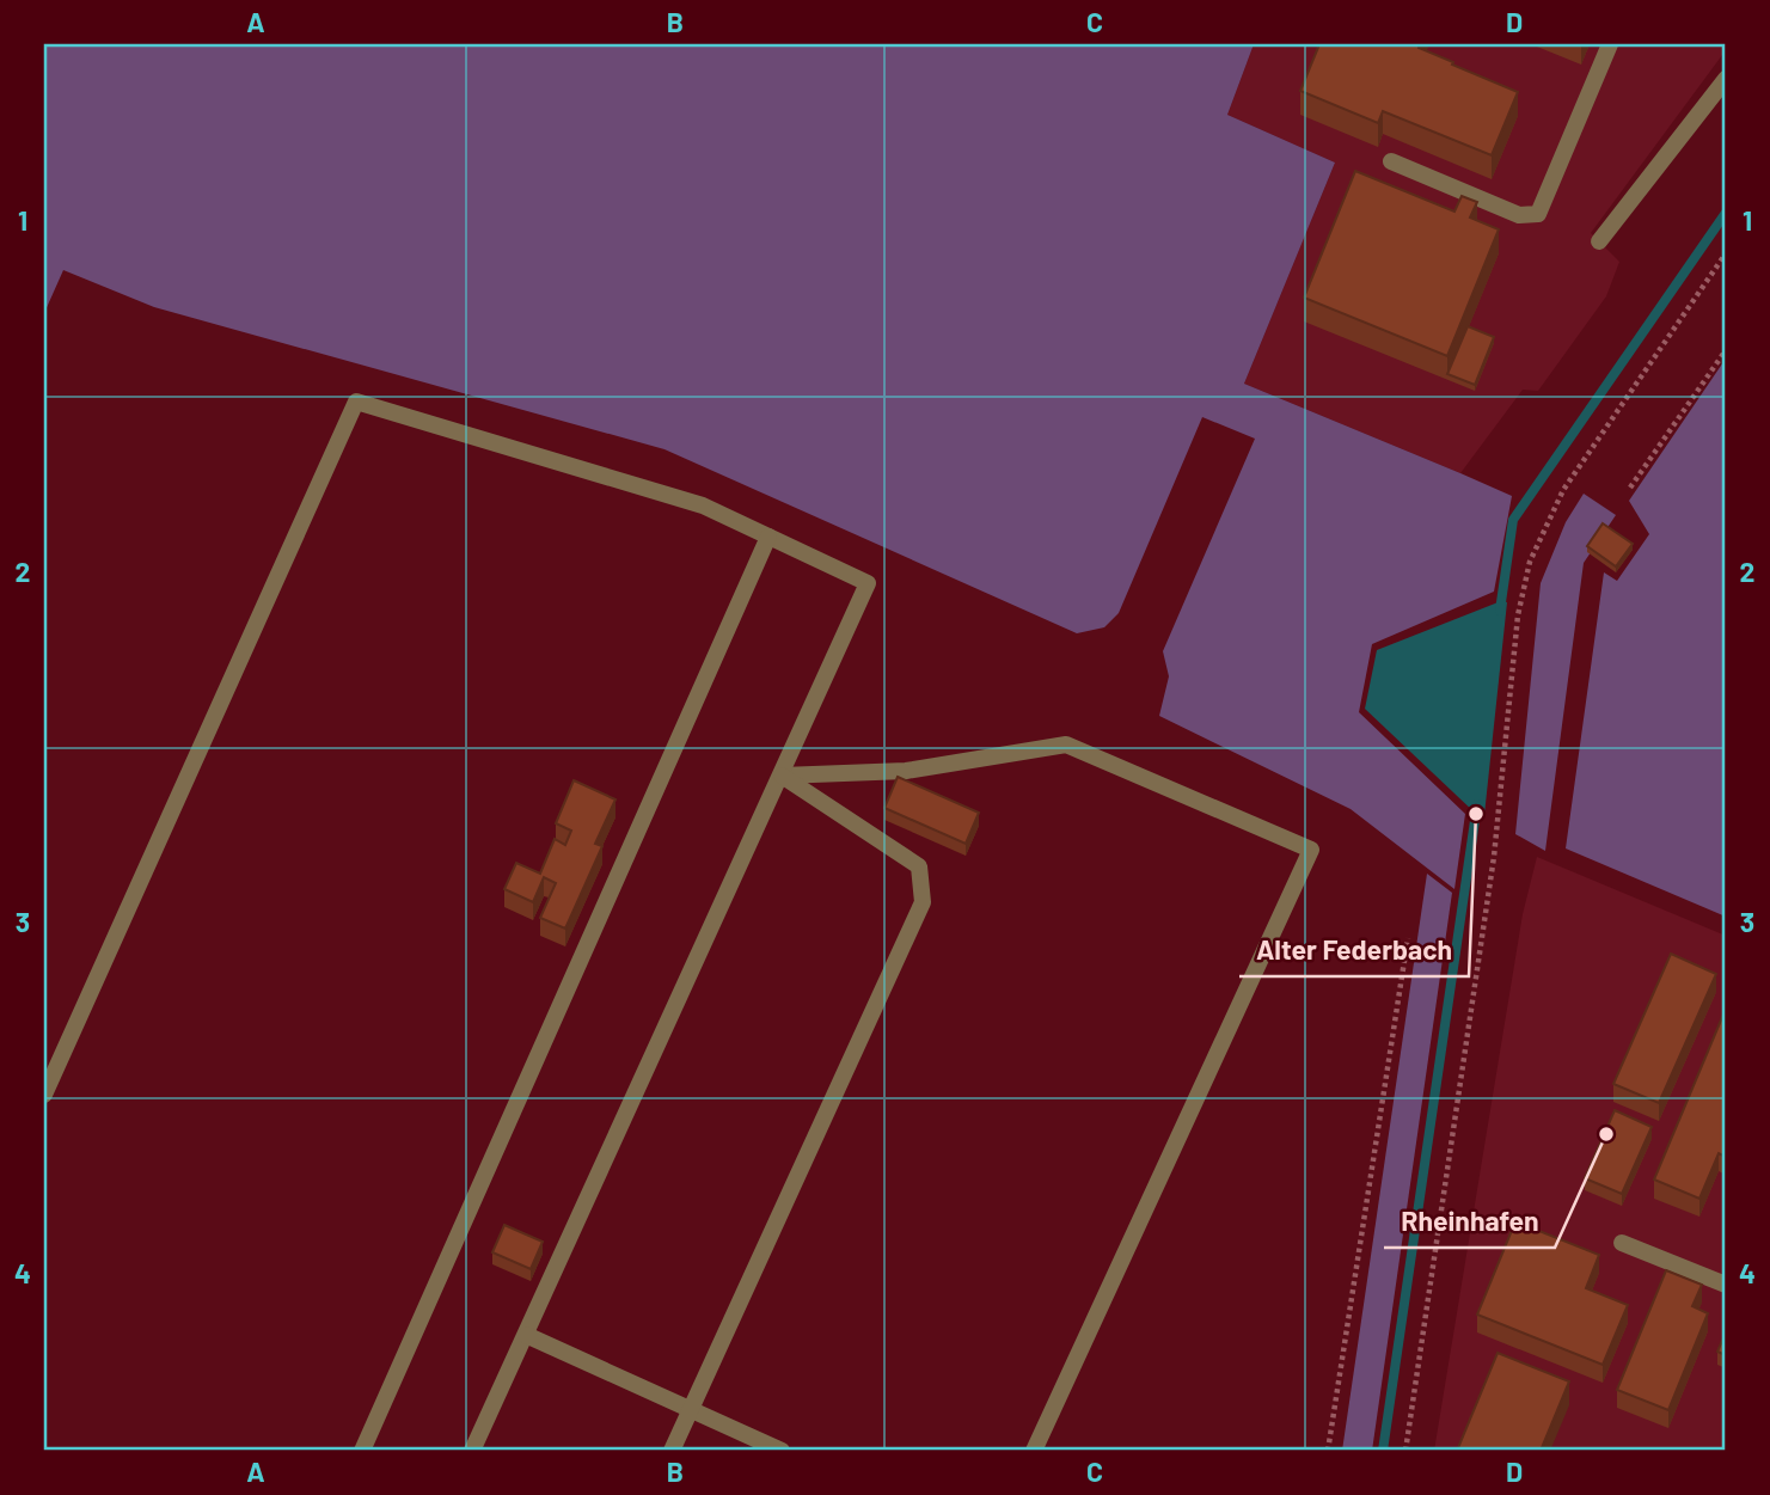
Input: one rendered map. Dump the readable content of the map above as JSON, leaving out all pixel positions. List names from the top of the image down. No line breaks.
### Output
{"places":["Alter Federbach","Rheinhafen"],"grid":{"columns":["A","B","C","D"],"rows":["1","2","3","4"]}}
